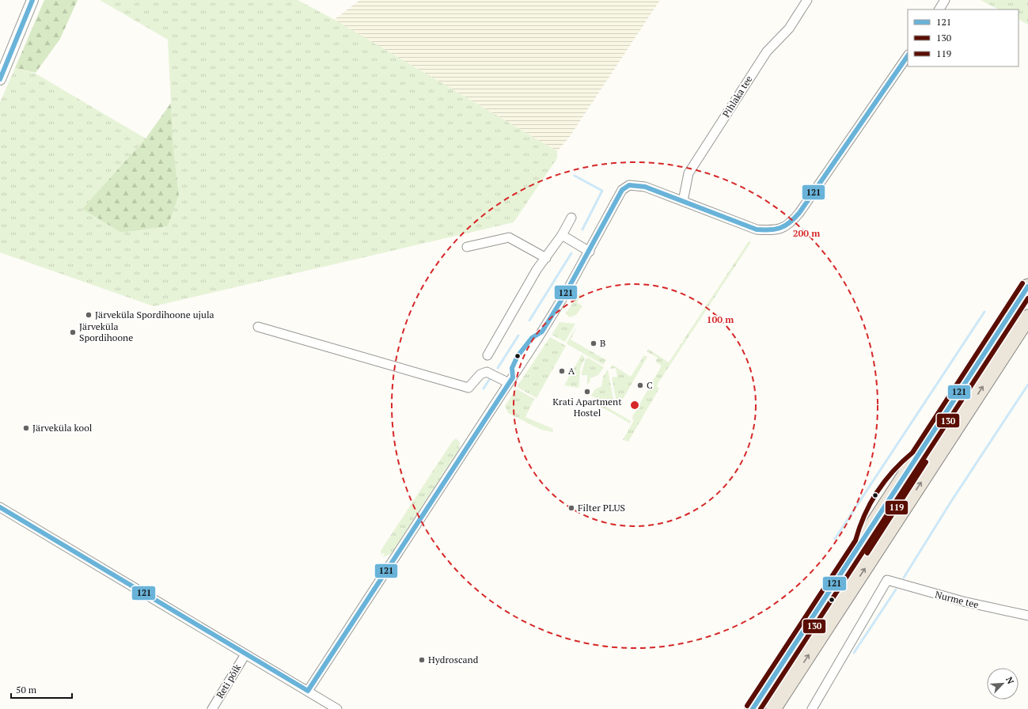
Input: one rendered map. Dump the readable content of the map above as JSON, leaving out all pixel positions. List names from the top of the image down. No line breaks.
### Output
{"streets":{"street":["Pihlaka tee","Nurme tee","Reti põik"]},"places":["Järveküla Spordihoone ujula","Järveküla Spordihoone","B","A","C","Krati Apartment Hostel","Järveküla kool","Filter PLUS","Hydroscand"],"lines":["transit line 121","transit line 119","transit line 130"],"legend":["121","130","119"],"scale_bar":"50 m","north":"top right","rings":["200 m","100 m"]}
